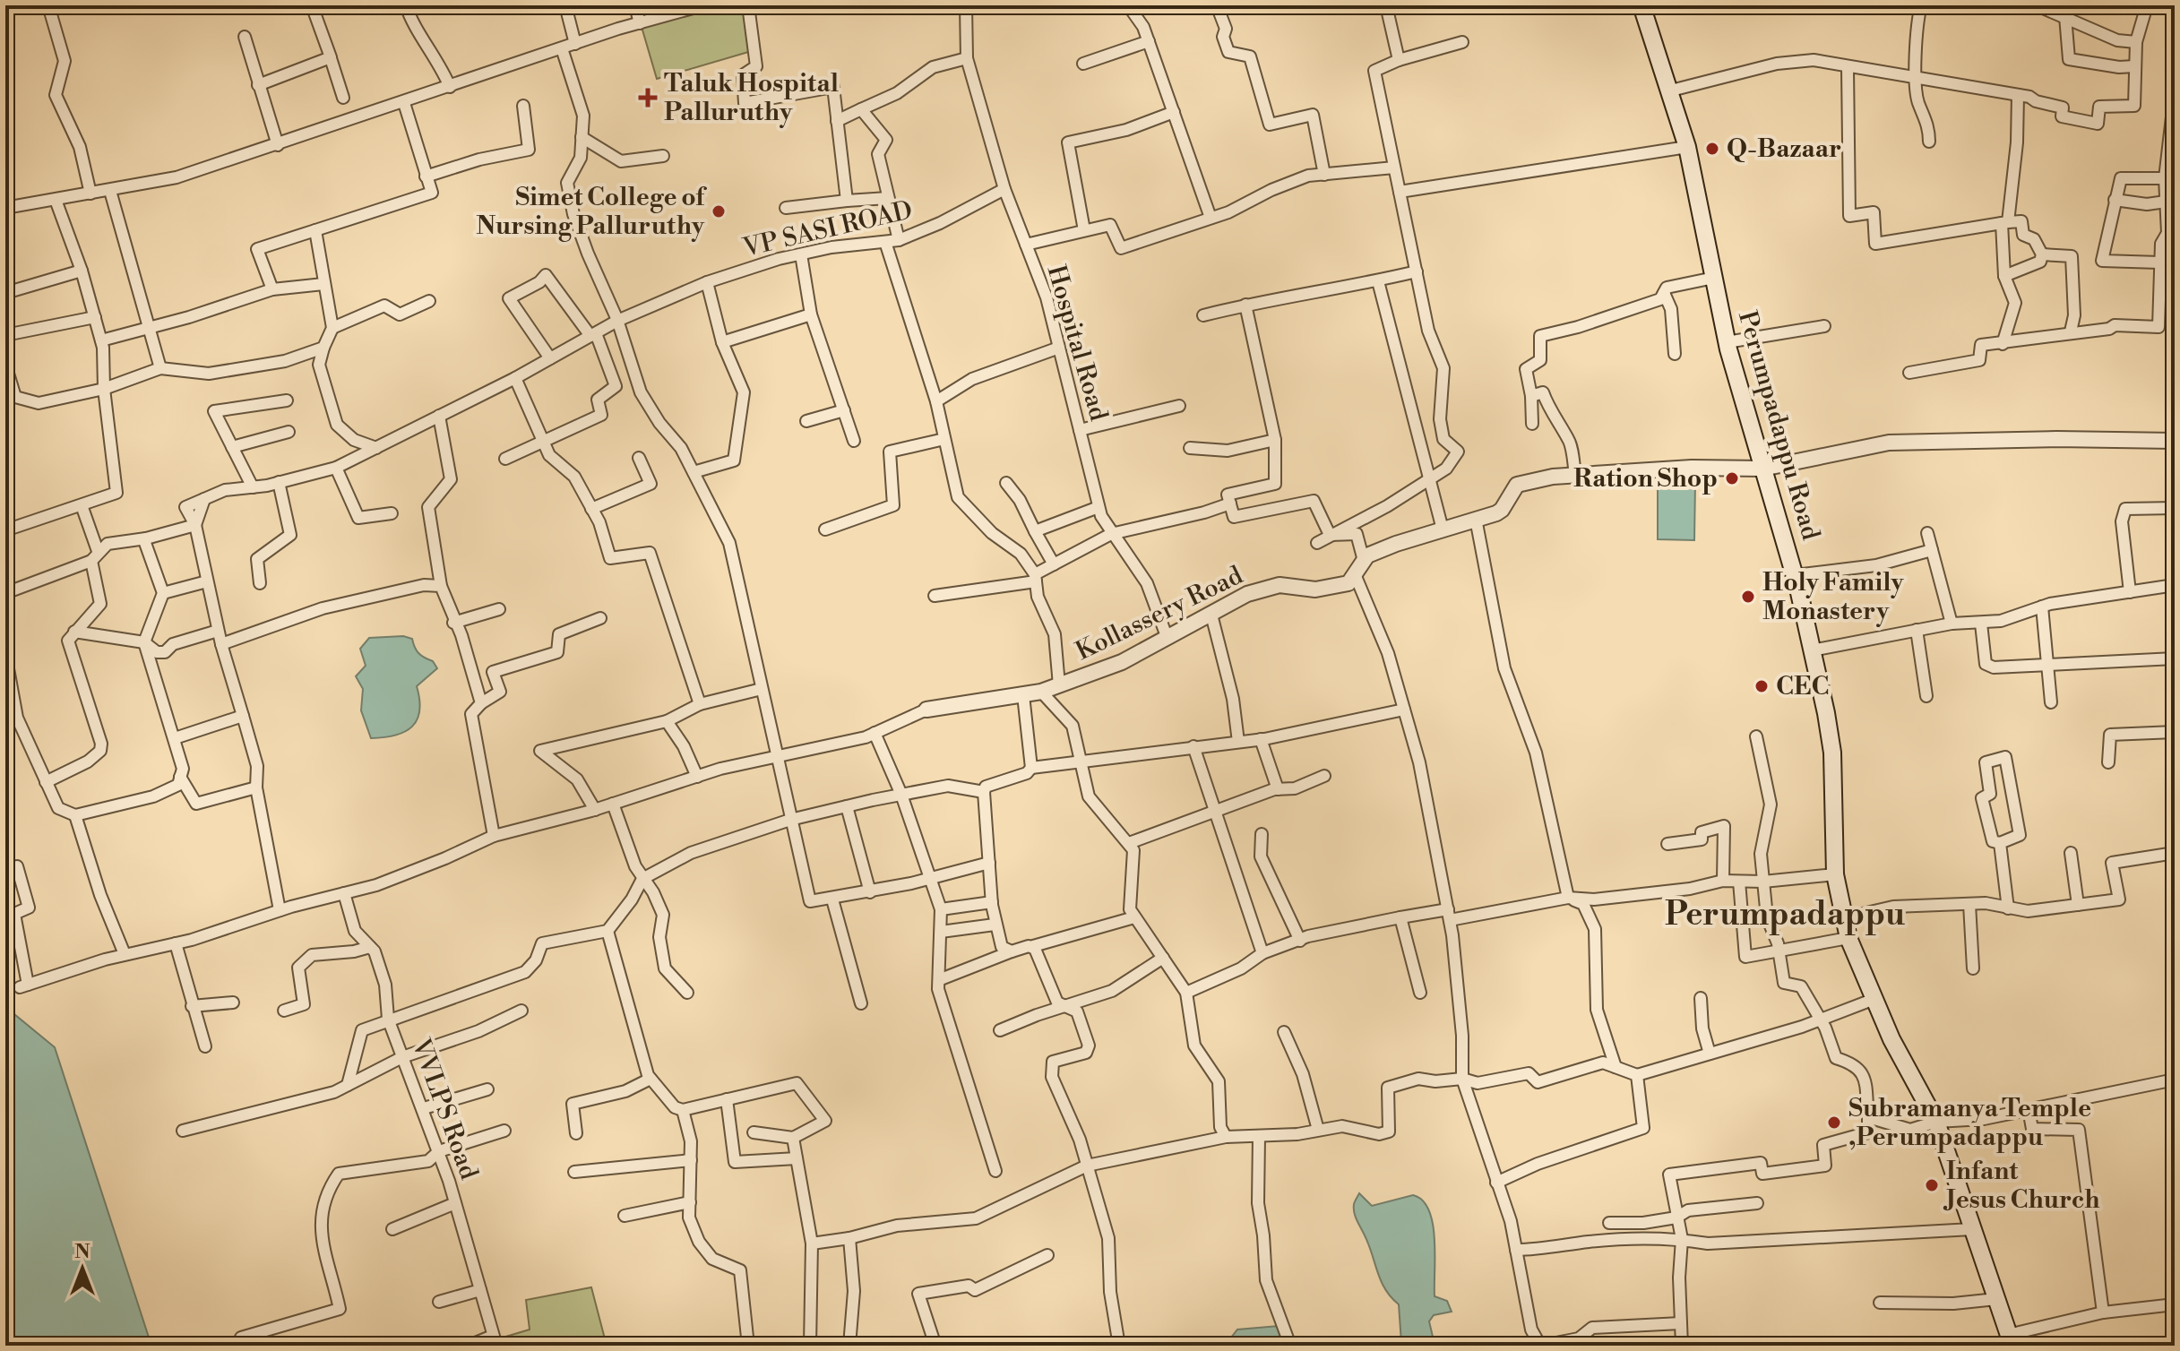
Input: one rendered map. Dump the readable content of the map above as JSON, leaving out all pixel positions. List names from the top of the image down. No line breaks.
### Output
{"streets":{"main road":["Perumpadappu Road"],"street":["VP SASI ROAD","Hospital Road","Kollassery Road","VVLPS Road"]},"crossings":[["VP SASI ROAD","Hospital Road"],["Hospital Road","Kollassery Road"],["Perumpadappu Road","Kollassery Road"]],"districts":["Perumpadappu"],"places":{"health":["Taluk Hospital Palluruthy"],"other":["Q-Bazaar","Simet College of Nursing Palluruthy","Ration Shop","Holy Family Monastery","CEC","Subramanya Temple ,Perumpadappu","Infant Jesus Church"]},"north":"top"}
